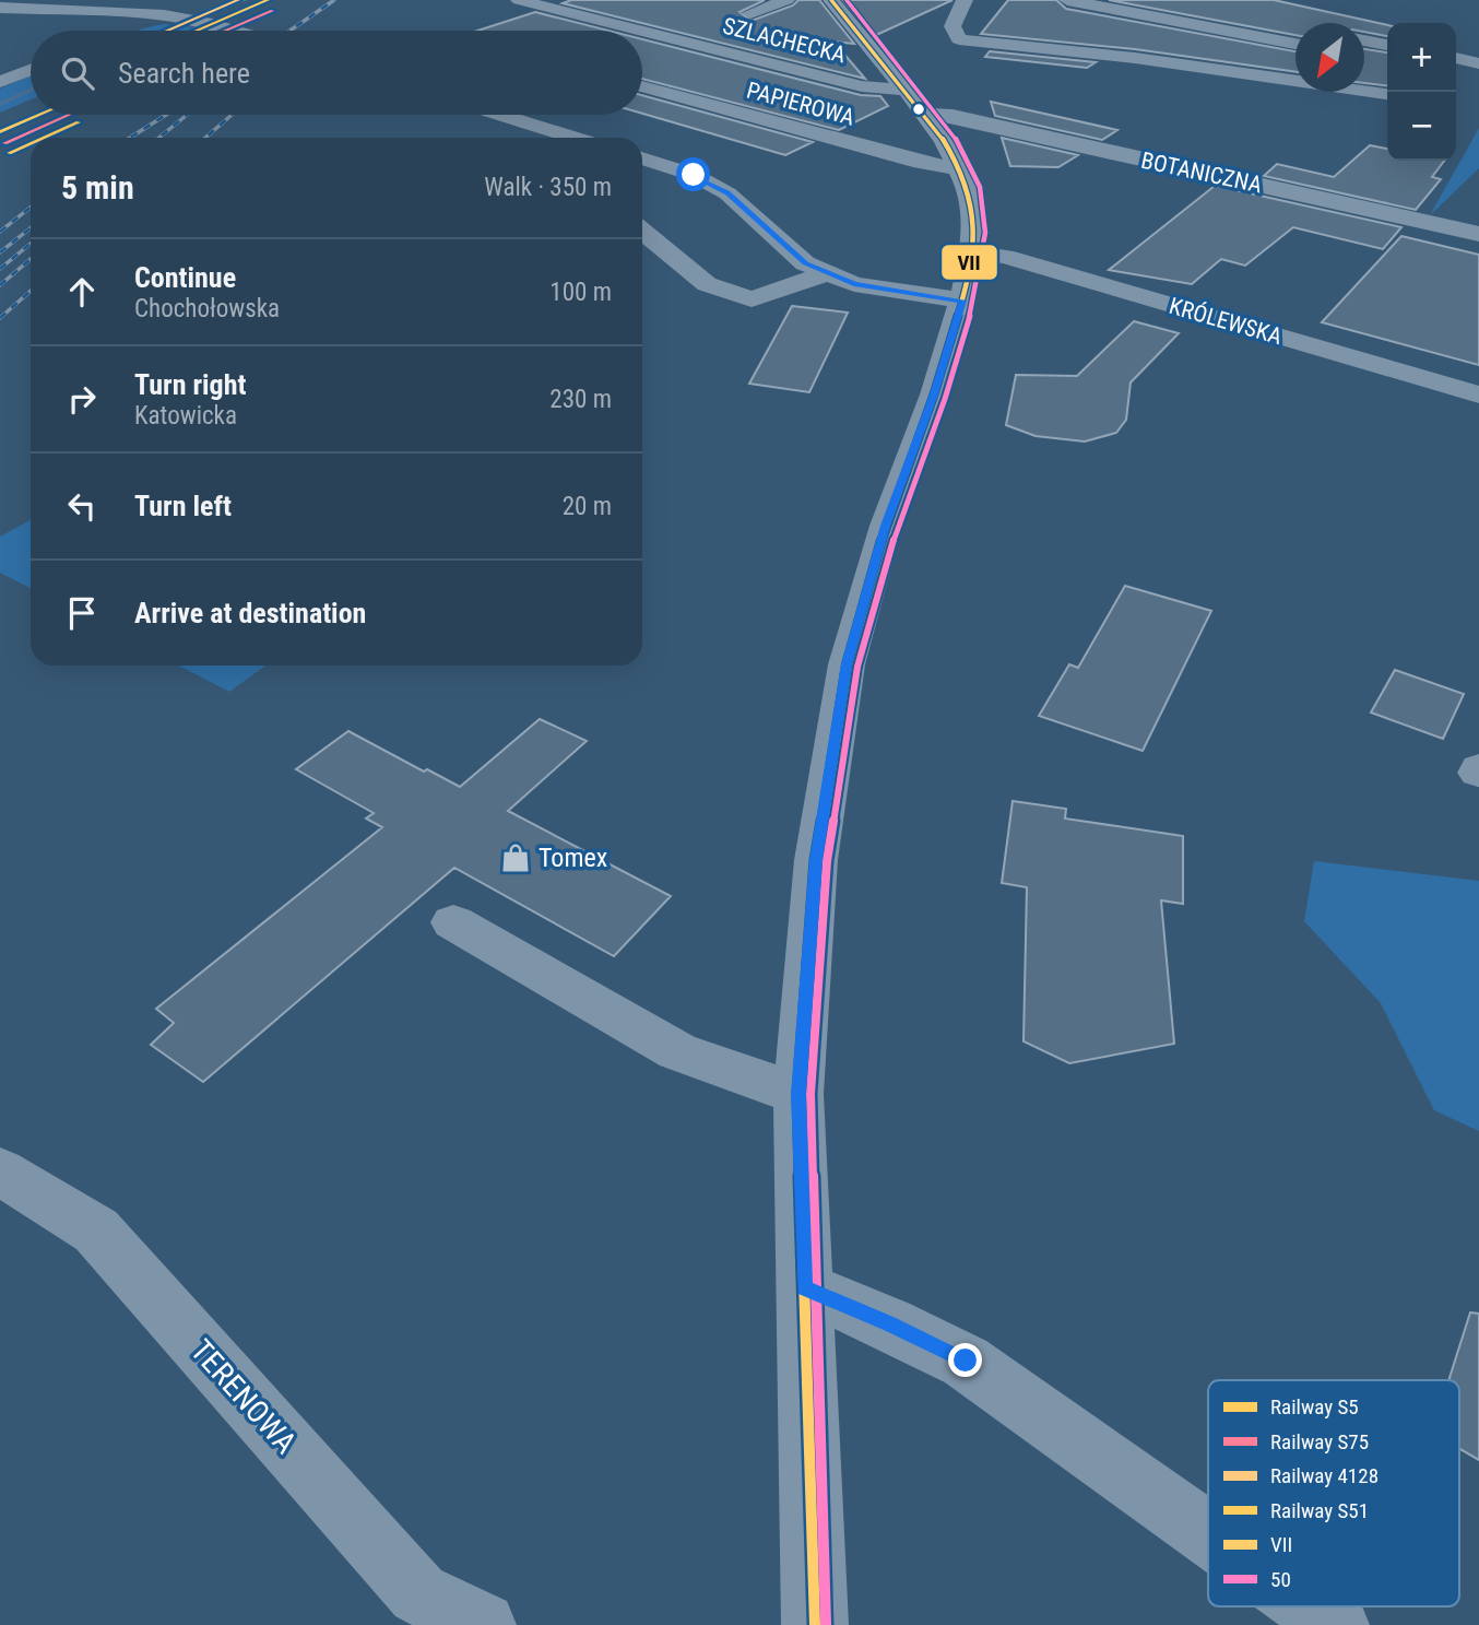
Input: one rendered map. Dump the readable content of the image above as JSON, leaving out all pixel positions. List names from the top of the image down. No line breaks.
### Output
{"streets":{"street":["SZLACHECKA","PAPIEROWA","BOTANICZNA","KRÓLEWSKA","TERENOWA"]},"crossings":[["SZLACHECKA","BOTANICZNA"]],"places":{"shop":["Tomex"]},"lines":["rail line S5","rail line 4128","transit line VII","transit line 50","rail line S75","rail line S51"],"legend":["Railway S5","Railway S75","Railway 4128","Railway S51","VII","50"],"north":"bottom left","page":{"map_buttons":["+","−"],"search":"Search here","heading":["5 min","Walk · 350 m"],"list":[["Continue","Chochołowska","100 m"],["Turn right","Katowicka","230 m"],["Turn left","20 m"],"Arrive at destination"]}}
